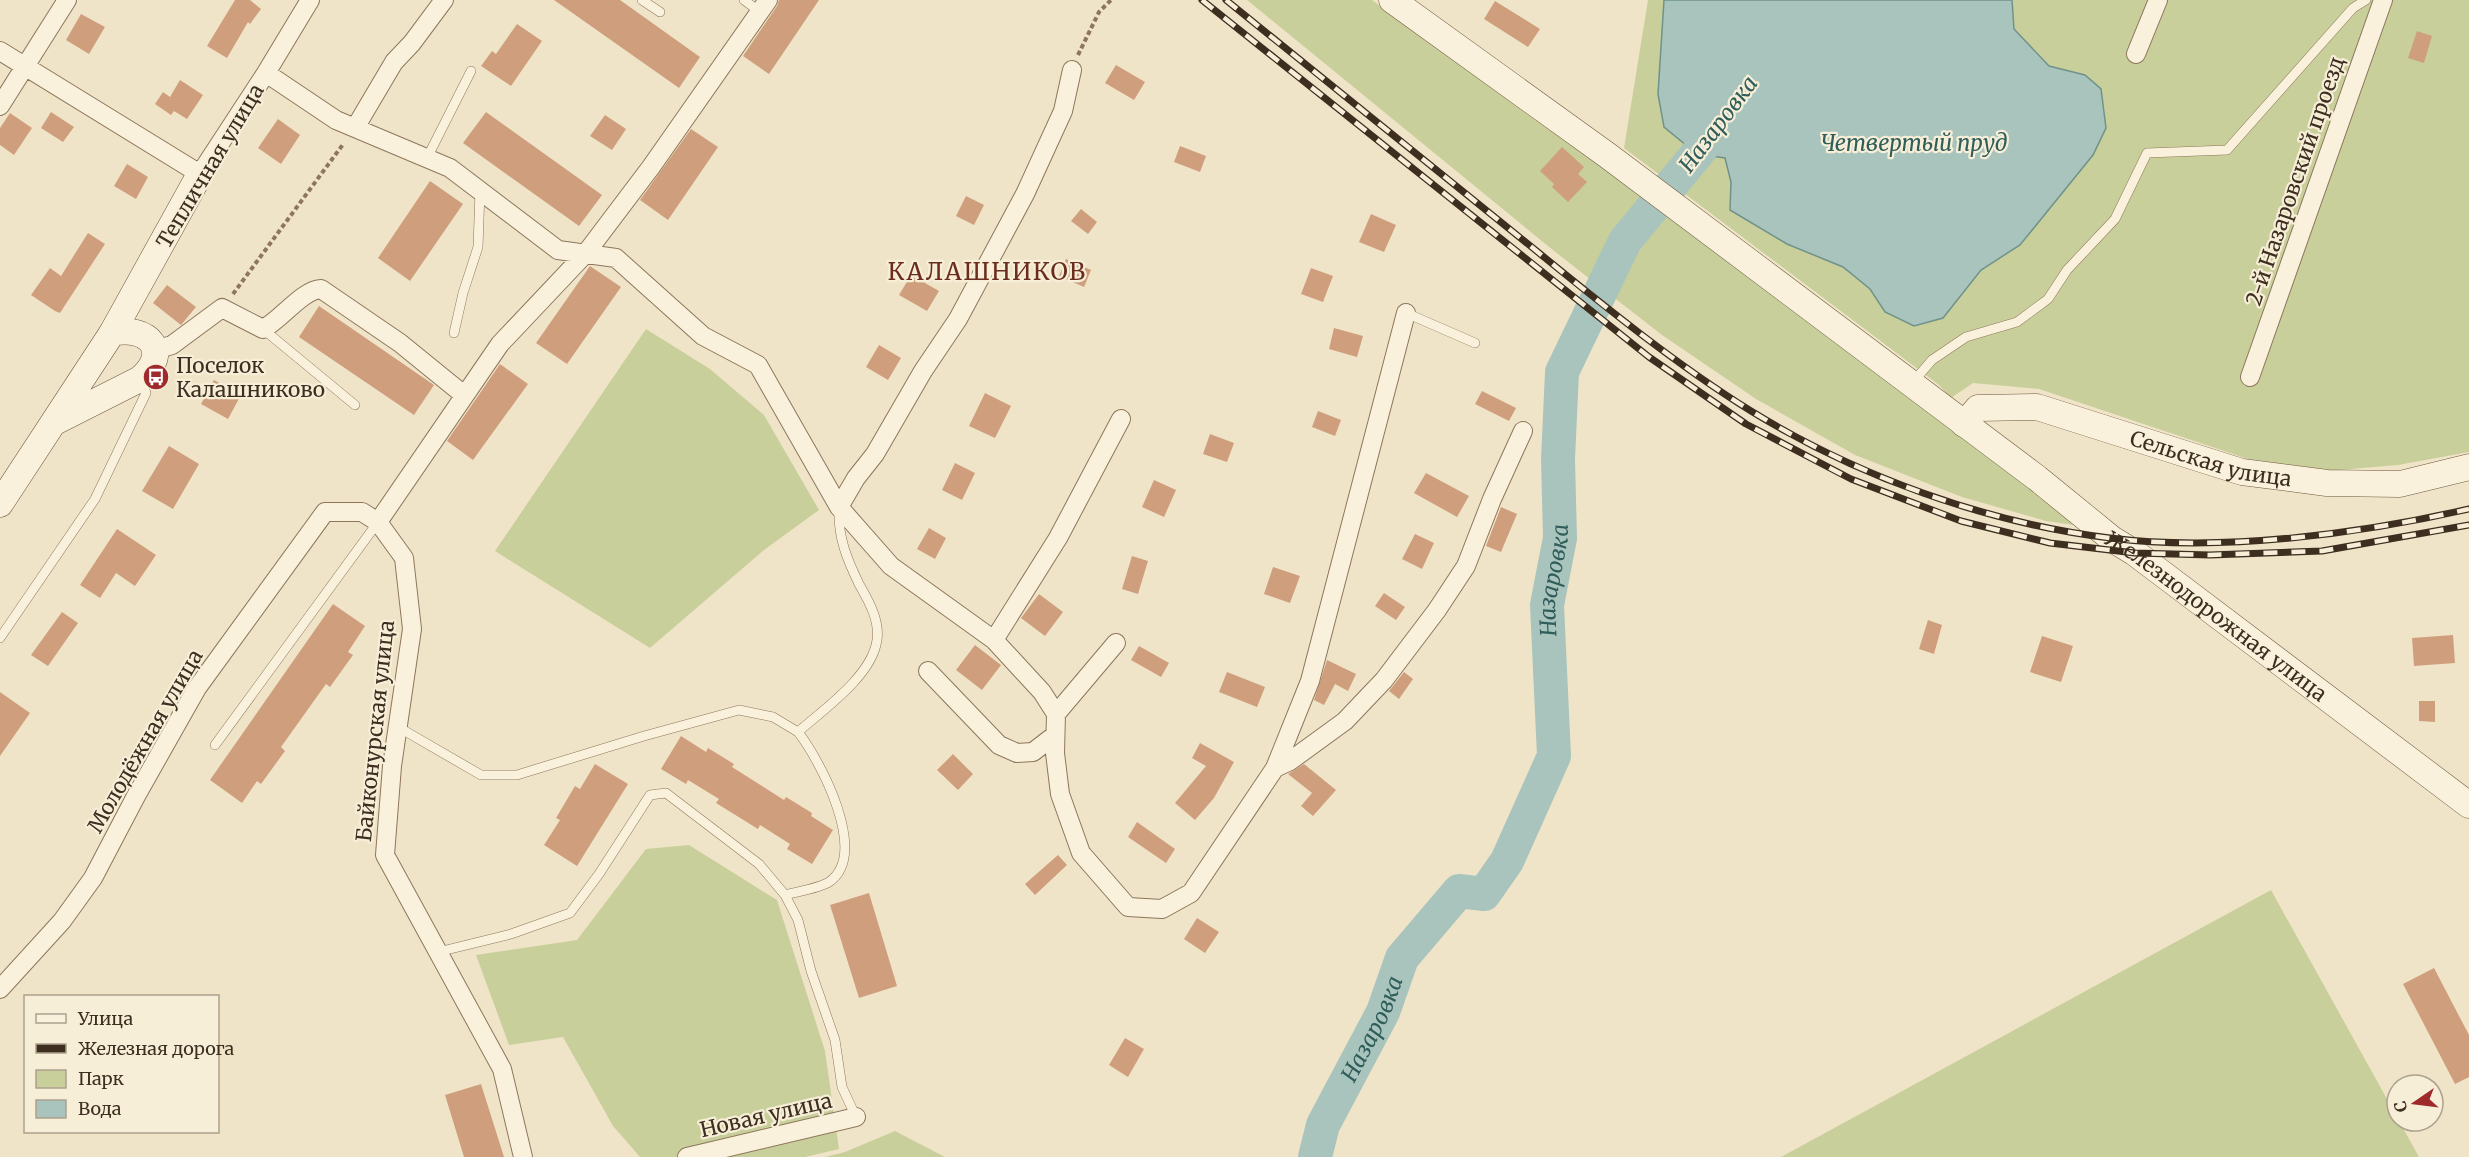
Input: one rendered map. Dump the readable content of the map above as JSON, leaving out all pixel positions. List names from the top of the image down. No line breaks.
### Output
{"streets":{"street":["Тепличная улица","2-й Назаровский проезд","Сельская улица","Железнодорожная улица","Байконурская улица","Молодёжная улица","Новая улица"]},"crossings":[["Сельская улица","Железнодорожная улица"],["Байконурская улица","Молодёжная улица"]],"districts":["КАЛАШНИКОВ"],"water":["Назаровка","Четвертый пруд"],"places":{"bus stop":["Поселок Калашниково"]},"legend":["Улица","Железная дорога","Парк","Вода"],"north":"left"}
